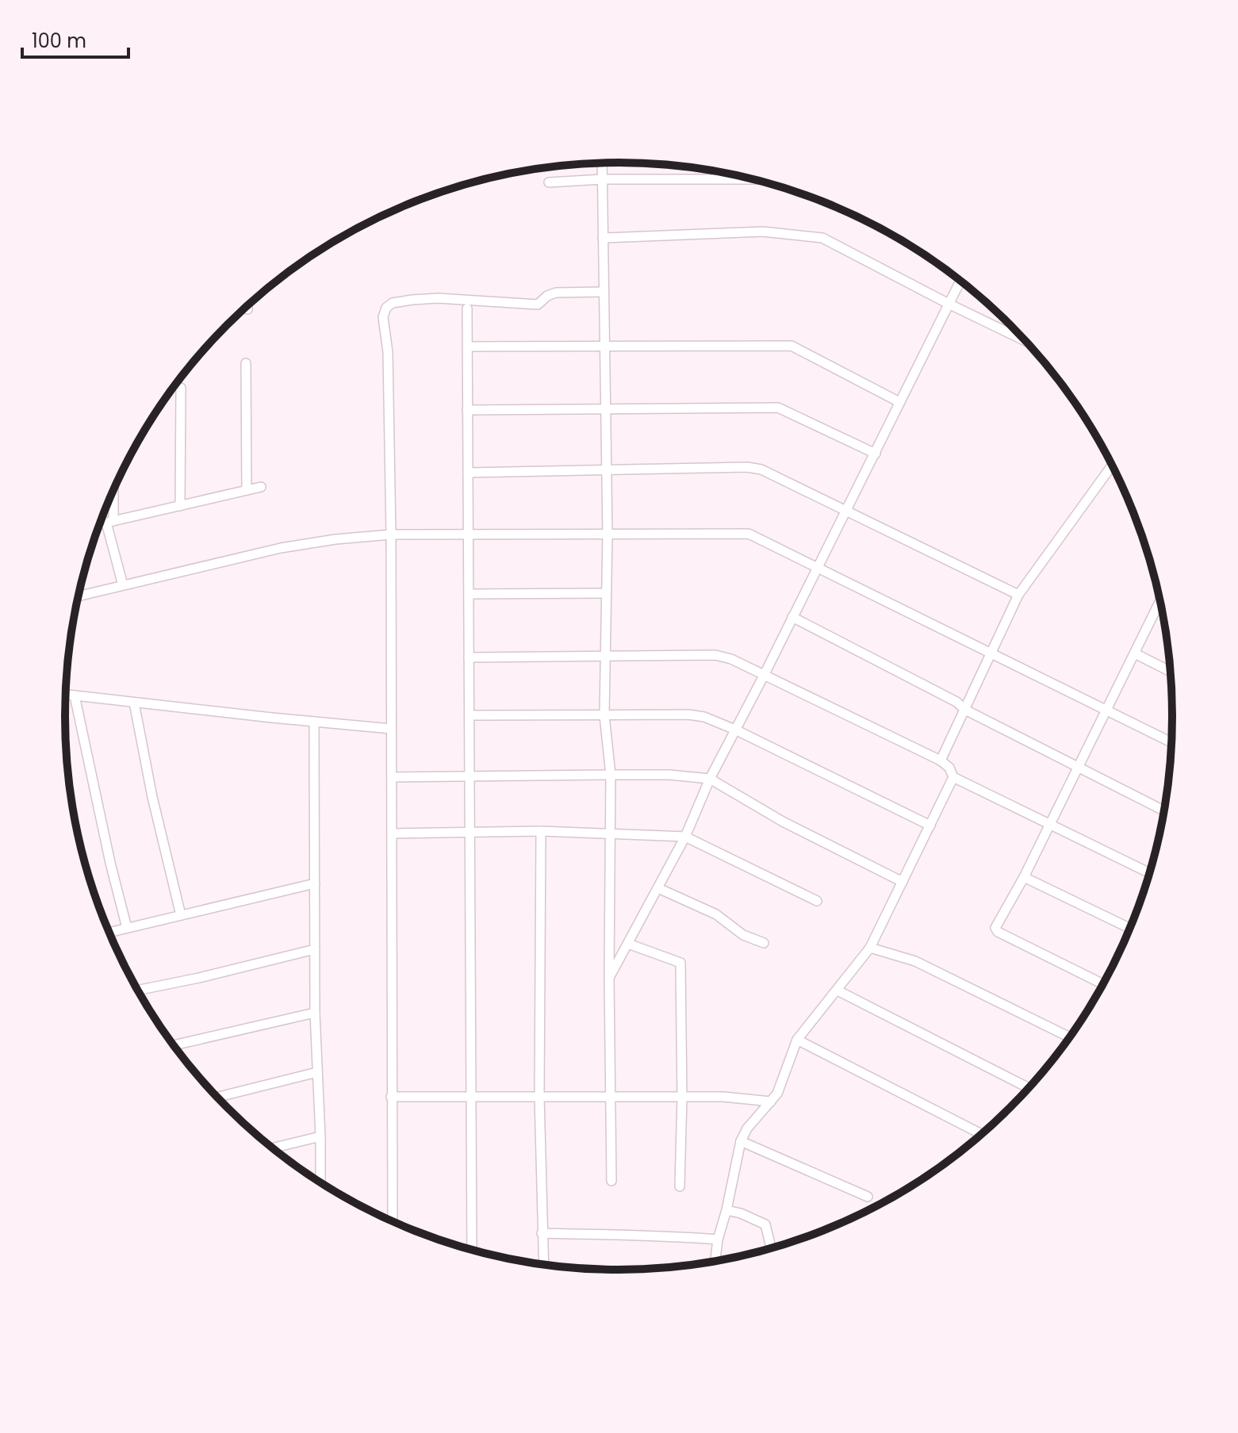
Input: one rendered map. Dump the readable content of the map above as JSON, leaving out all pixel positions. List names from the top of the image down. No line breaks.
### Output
{"scale_bar":"100 m"}
